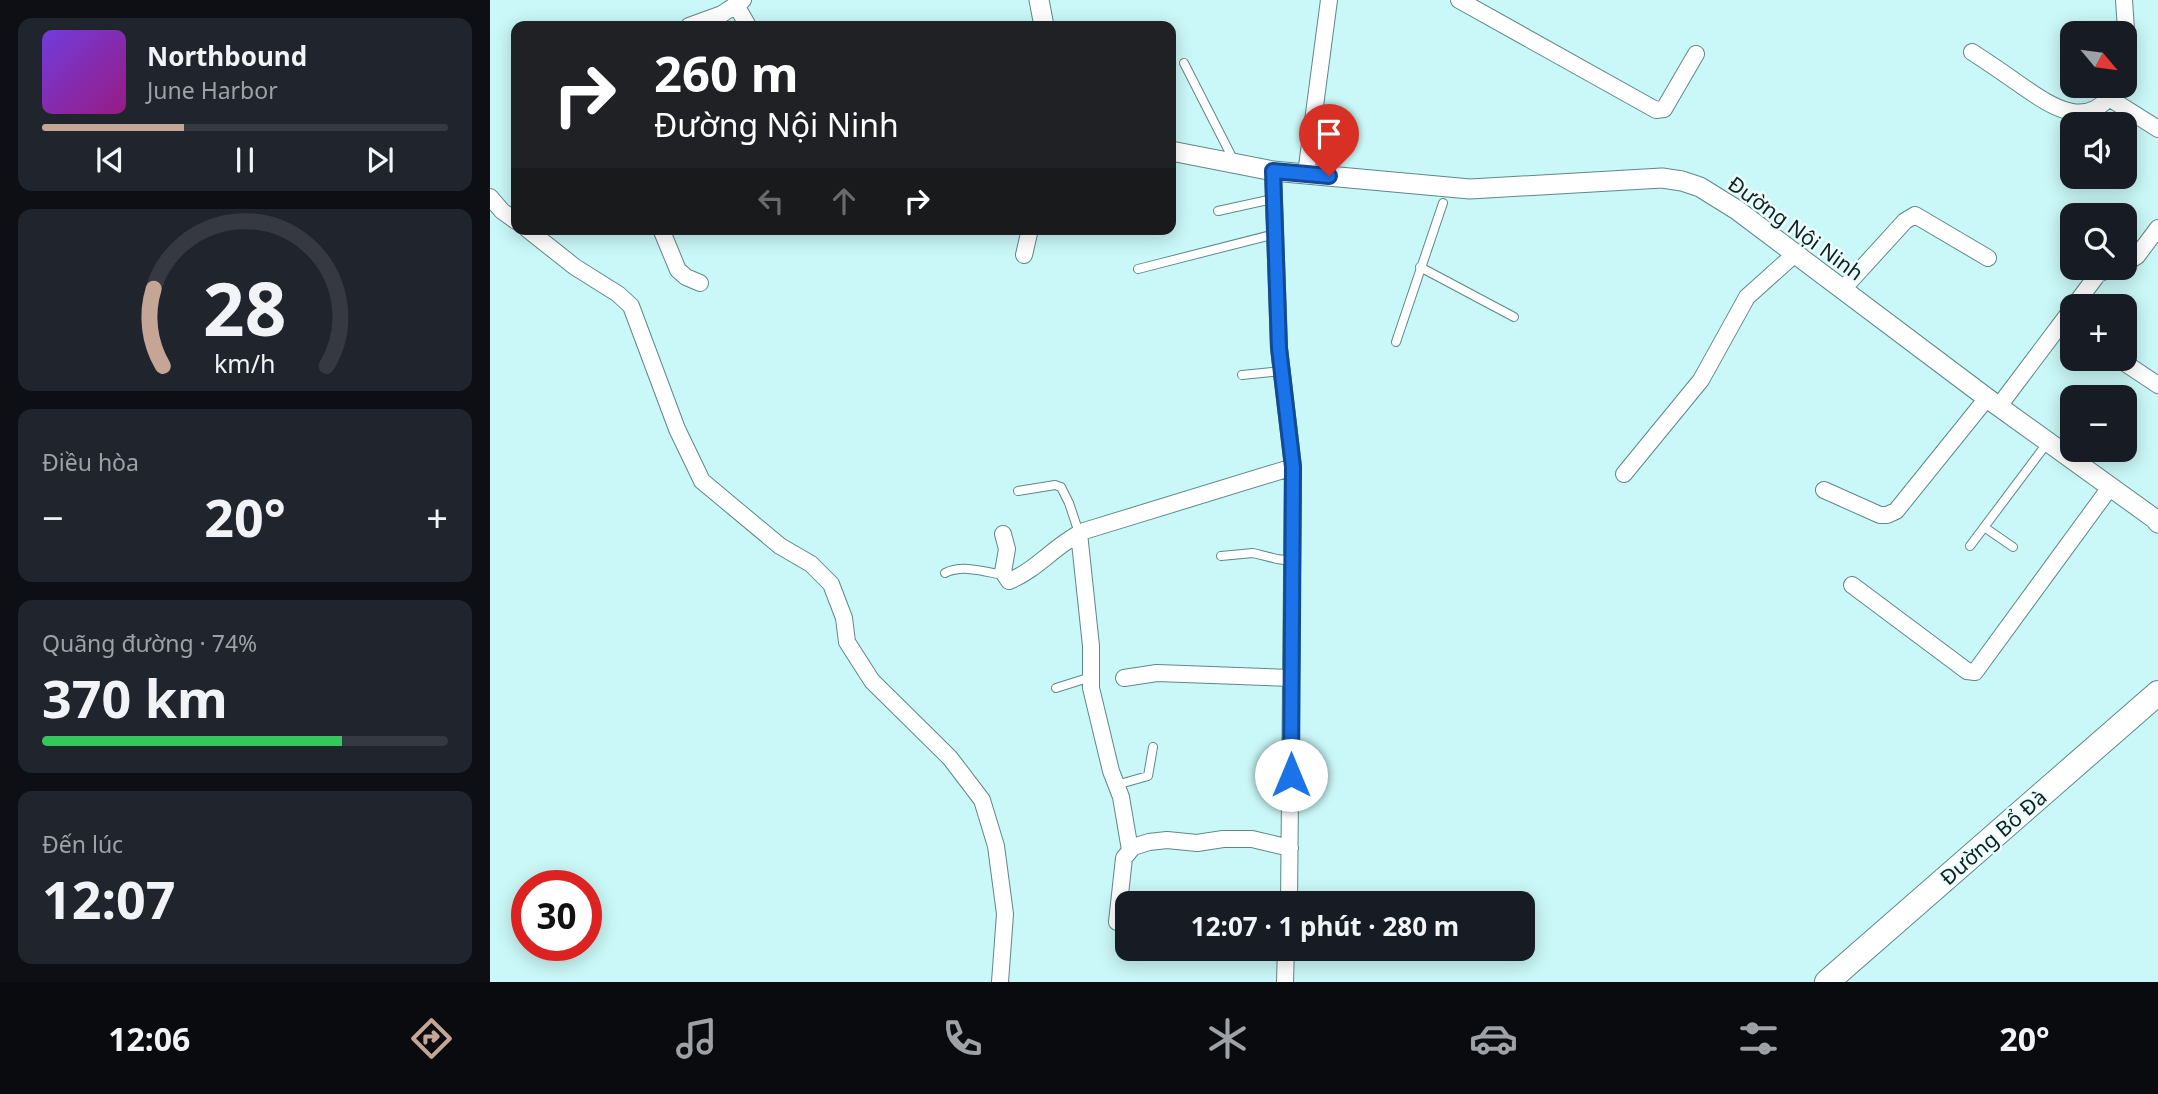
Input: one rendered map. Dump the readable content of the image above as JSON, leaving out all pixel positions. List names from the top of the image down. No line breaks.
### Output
{"streets":{"main road":["Đường Bổ Đà"],"street":["Đường Nội Ninh"]},"north":"bottom right","page":{"map_buttons":["+","−"],"turn":["260 m","Đường Nội Ninh"],"song":["Northbound","June Harbor"],"tile":["Điều hòa",["Quãng đường · 74%","370 km"],["Đến lúc","12:07"]],"heat":["−","20°","+"],"limit":"30","trip":"12:07 · 1 phút · 280 m","tabs":["12:06","20°"],"gauge":["28","km/h"]}}
